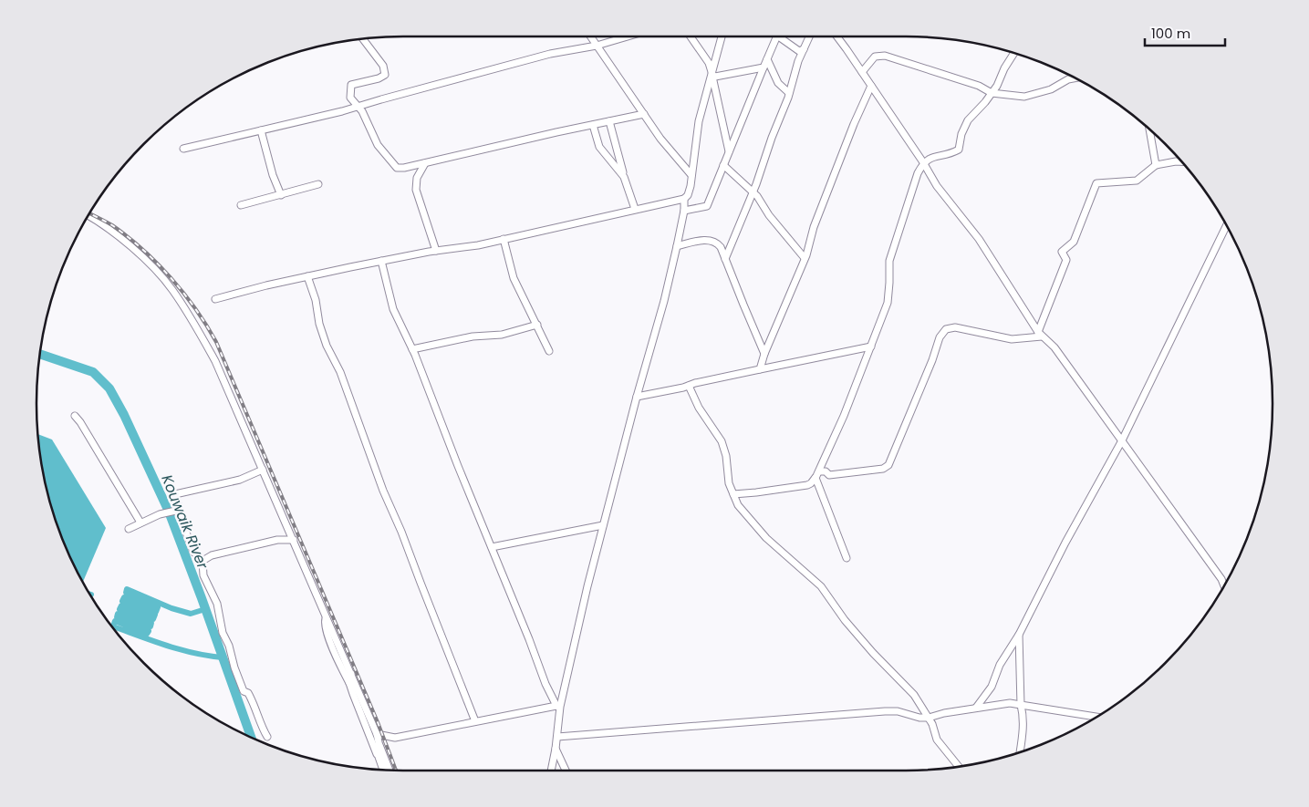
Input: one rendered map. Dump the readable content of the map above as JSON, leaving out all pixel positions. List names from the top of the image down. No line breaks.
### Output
{"water":["Kouwaik River"],"scale_bar":"100 m"}
